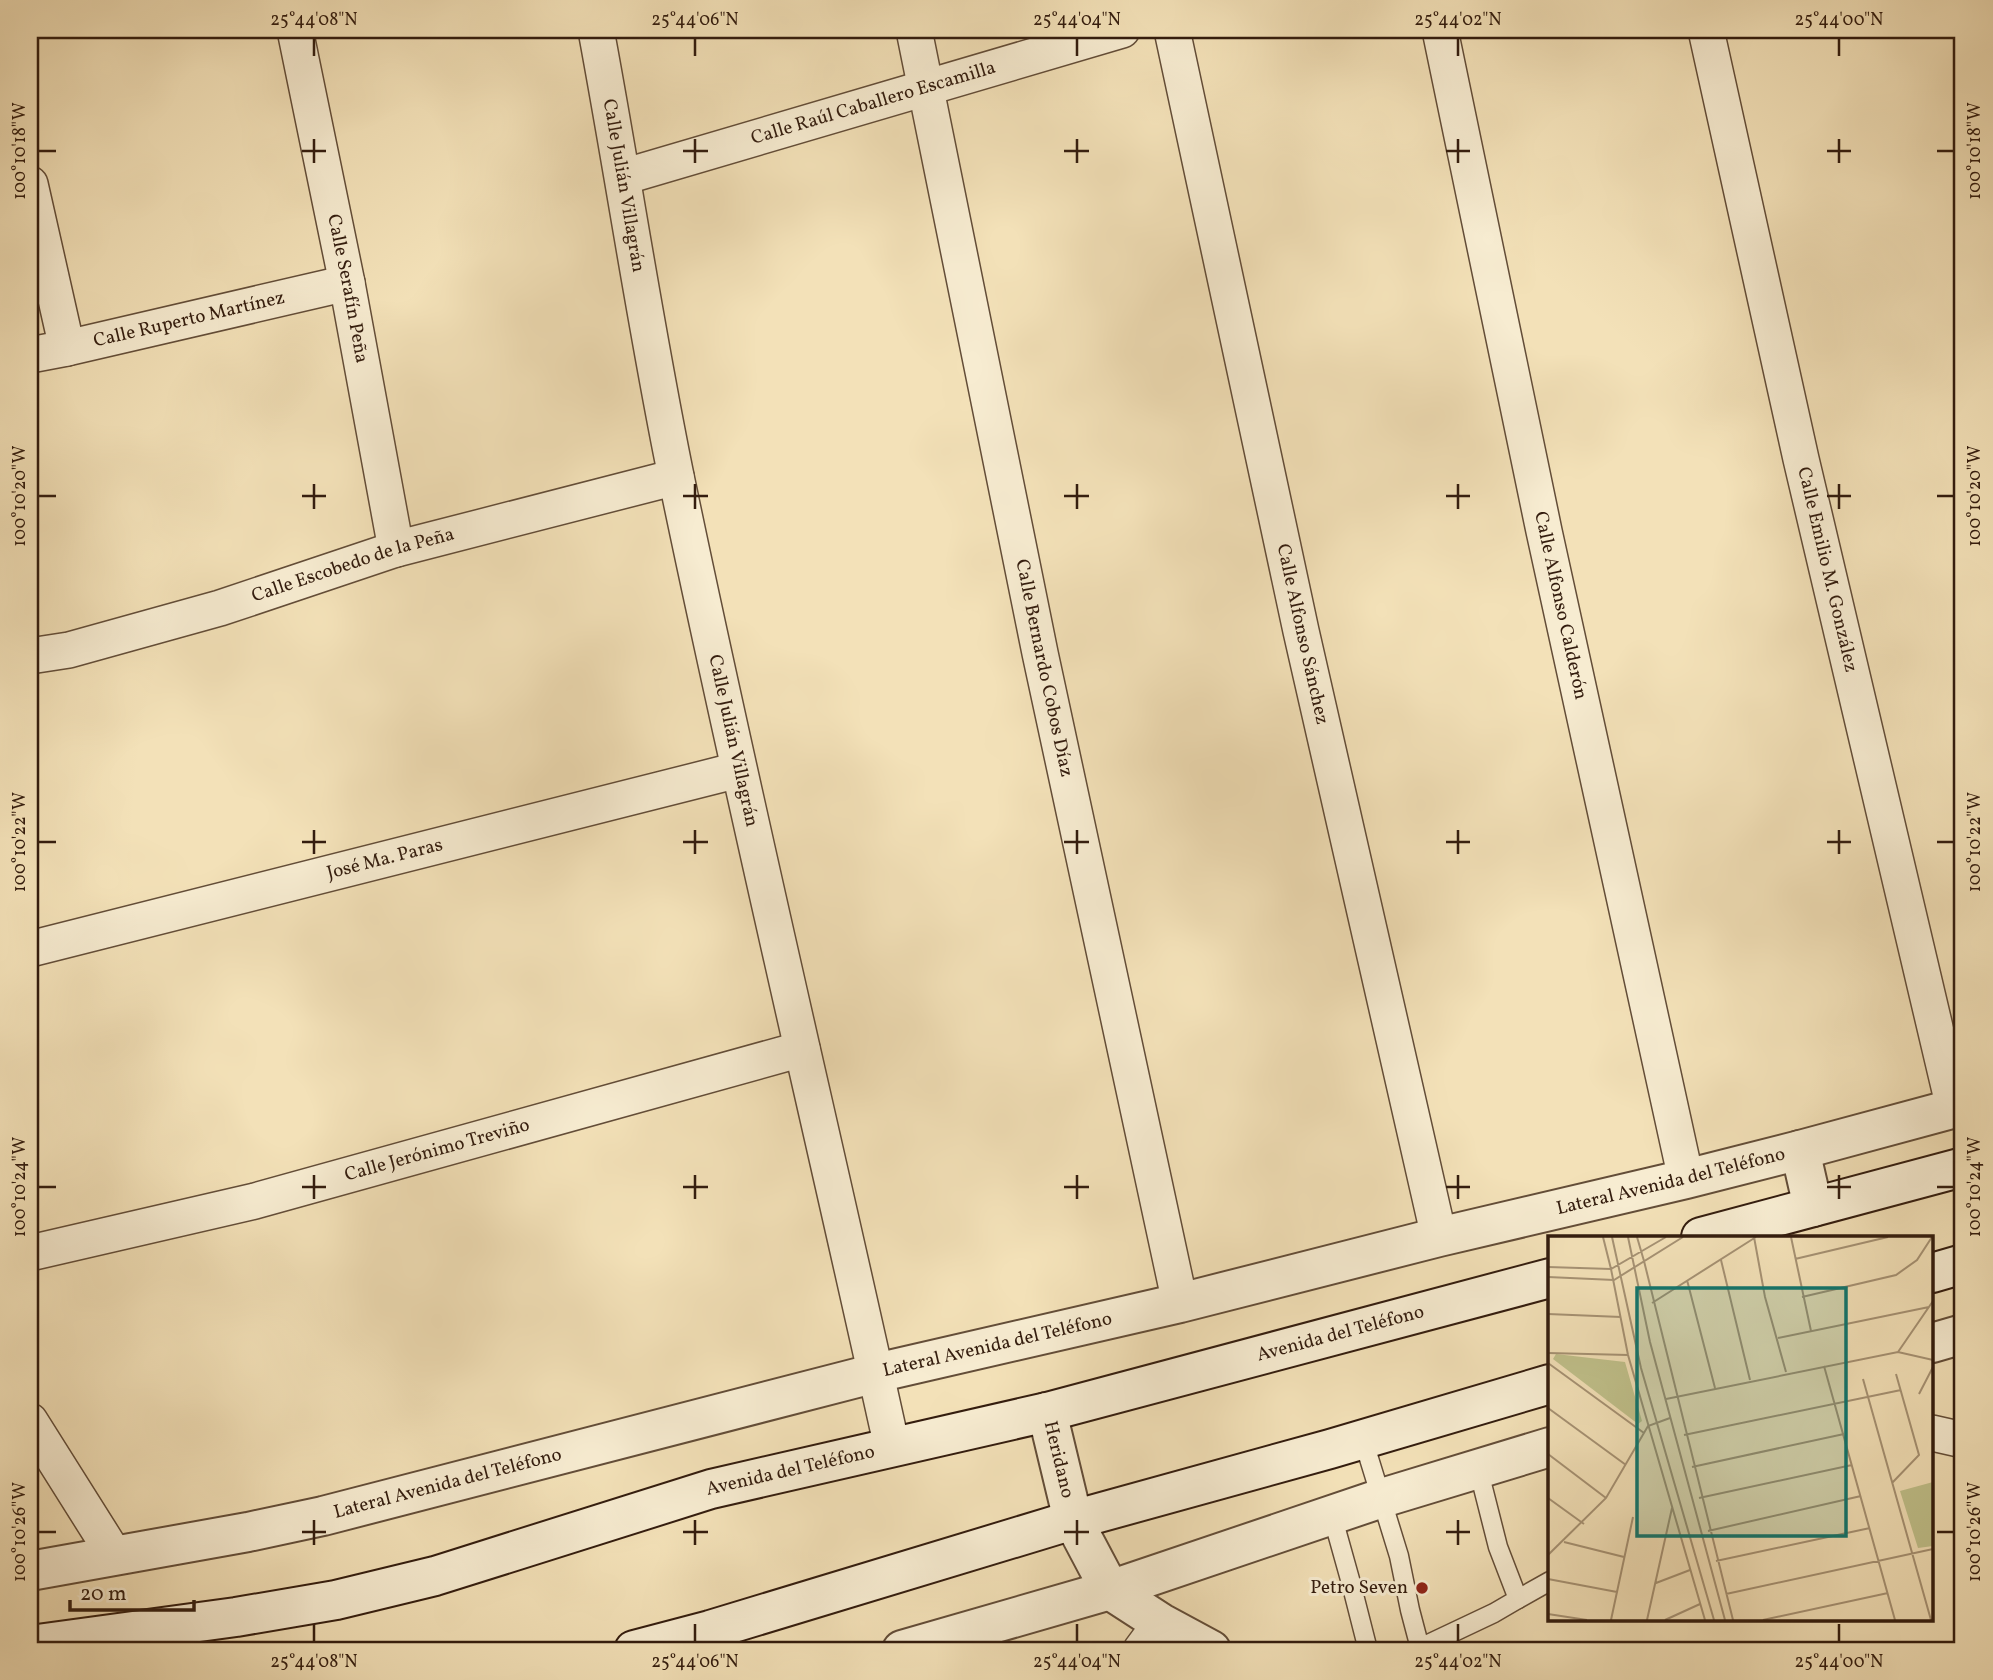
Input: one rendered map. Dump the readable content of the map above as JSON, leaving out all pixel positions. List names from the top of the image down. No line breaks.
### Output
{"streets":{"street":["Calle Raúl Caballero Escamilla","Calle Julián Villagrán","Calle Serafín Peña","Calle Ruperto Martínez","Calle Escobedo de la Peña","Calle Emilio M. González","Calle Alfonso Calderón","Calle Alfonso Sánchez","Calle Bernardo Cobos Díaz","José Ma. Paras","Calle Jerónimo Treviño","Lateral Avenida del Teléfono","Avenida del Teléfono","Heridano"]},"crossings":[["Calle Raúl Caballero Escamilla","Calle Julián Villagrán"],["Calle Raúl Caballero Escamilla","Calle Bernardo Cobos Díaz"],["Calle Julián Villagrán","Calle Escobedo de la Peña"],["Calle Julián Villagrán","José Ma. Paras"],["Calle Julián Villagrán","Calle Jerónimo Treviño"],["Calle Julián Villagrán","Lateral Avenida del Teléfono"],["Calle Julián Villagrán","Avenida del Teléfono"],["Calle Serafín Peña","Calle Ruperto Martínez"],["Calle Serafín Peña","Calle Escobedo de la Peña"],["Calle Emilio M. González","Lateral Avenida del Teléfono"],["Calle Alfonso Calderón","Lateral Avenida del Teléfono"],["Calle Alfonso Sánchez","Lateral Avenida del Teléfono"],["Calle Bernardo Cobos Díaz","Lateral Avenida del Teléfono"],["Avenida del Teléfono","Heridano"]],"places":["Petro Seven"],"scale_bar":"20 m","coordinates":["25°44'08\"N","25°44'06\"N","25°44'04\"N","25°44'02\"N","25°44'00\"N","100°10'18\"W","100°10'20\"W","100°10'22\"W","100°10'24\"W","100°10'26\"W"]}
